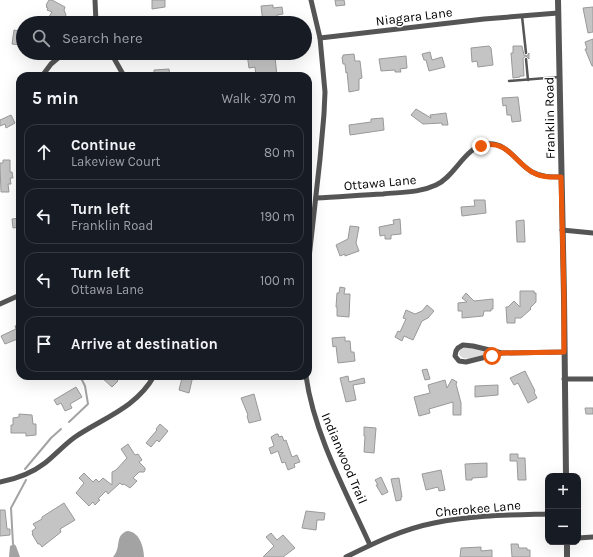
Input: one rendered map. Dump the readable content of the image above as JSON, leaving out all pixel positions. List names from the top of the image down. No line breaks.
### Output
{"streets":{"street":["Niagara Lane","Franklin Road","Ottawa Lane","Indianwood Trail","Cherokee Lane"]},"crossings":[["Niagara Lane","Franklin Road"],["Franklin Road","Ottawa Lane"],["Indianwood Trail","Cherokee Lane"]],"page":{"search":"Search here","heading":["5 min","Walk · 370 m"],"list":[["Continue","Lakeview Court","80 m"],["Turn left","Franklin Road","190 m"],["Turn left","Ottawa Lane","100 m"],"Arrive at destination"],"map_buttons":["+","−"]}}
